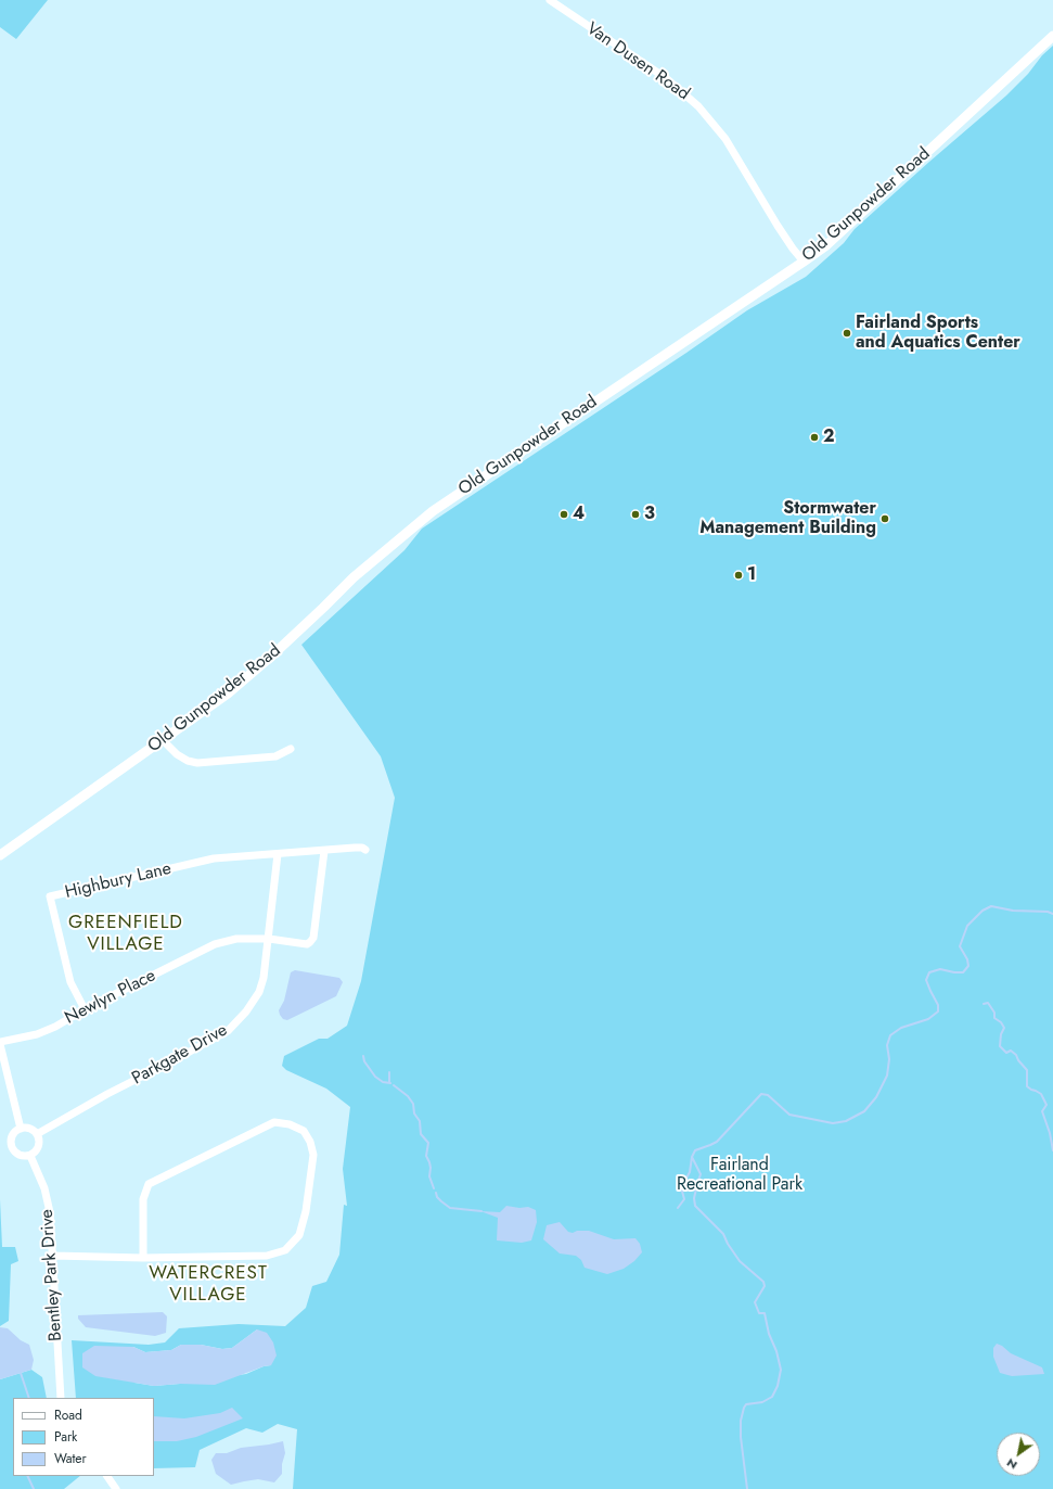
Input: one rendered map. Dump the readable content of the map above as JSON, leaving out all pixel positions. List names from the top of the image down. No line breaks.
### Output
{"streets":{"main road":["Old Gunpowder Road"],"street":["Van Dusen Road","Highbury Lane","Newlyn Place","Parkgate Drive","Bentley Park Drive"]},"crossings":[["Van Dusen Road","Old Gunpowder Road"],["Highbury Lane","Newlyn Place"],["Highbury Lane","Parkgate Drive"],["Newlyn Place","Parkgate Drive"],["Parkgate Drive","Bentley Park Drive"]],"districts":["GREENFIELD VILLAGE","WATERCREST VILLAGE"],"parks":["Fairland Recreational Park"],"places":["Fairland Sports and Aquatics Center","2","4","3","Stormwater Management Building","1"],"legend":["Road","Park","Water"],"north":"bottom left"}
